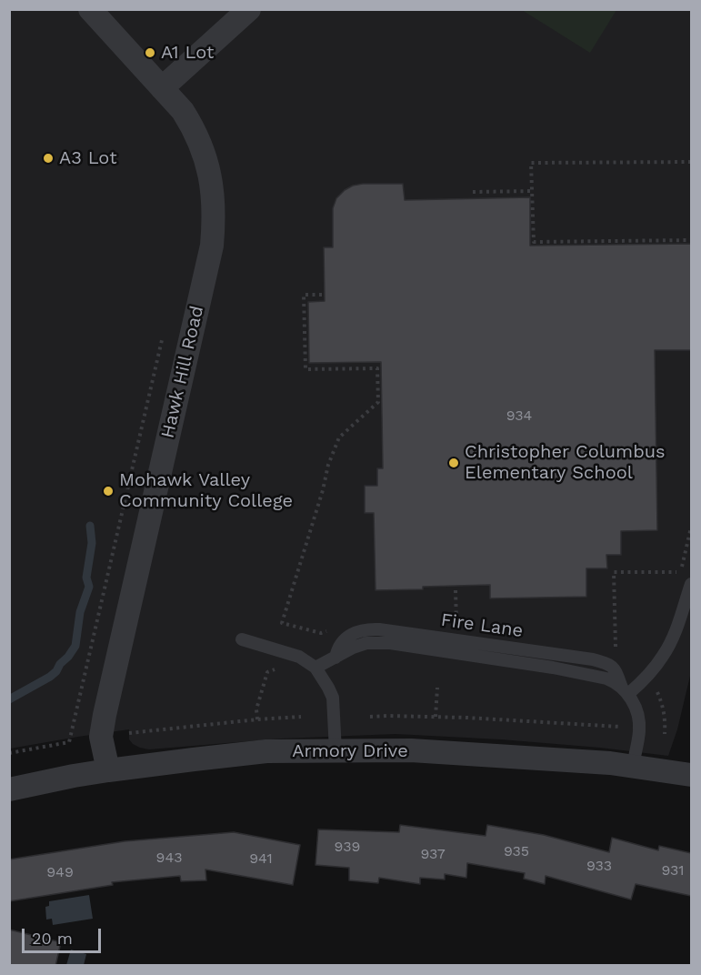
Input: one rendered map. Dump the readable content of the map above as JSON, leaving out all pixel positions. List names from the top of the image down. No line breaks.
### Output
{"streets":{"street":["Hawk Hill Road","Armory Drive"]},"crossings":[["Hawk Hill Road","Armory Drive"]],"places":["A1 Lot","A3 Lot","Christopher Columbus Elementary School","Mohawk Valley Community College"],"house_numbers":["934","939","935","937","943","941","933","931","949"],"scale_bar":"20 m"}
